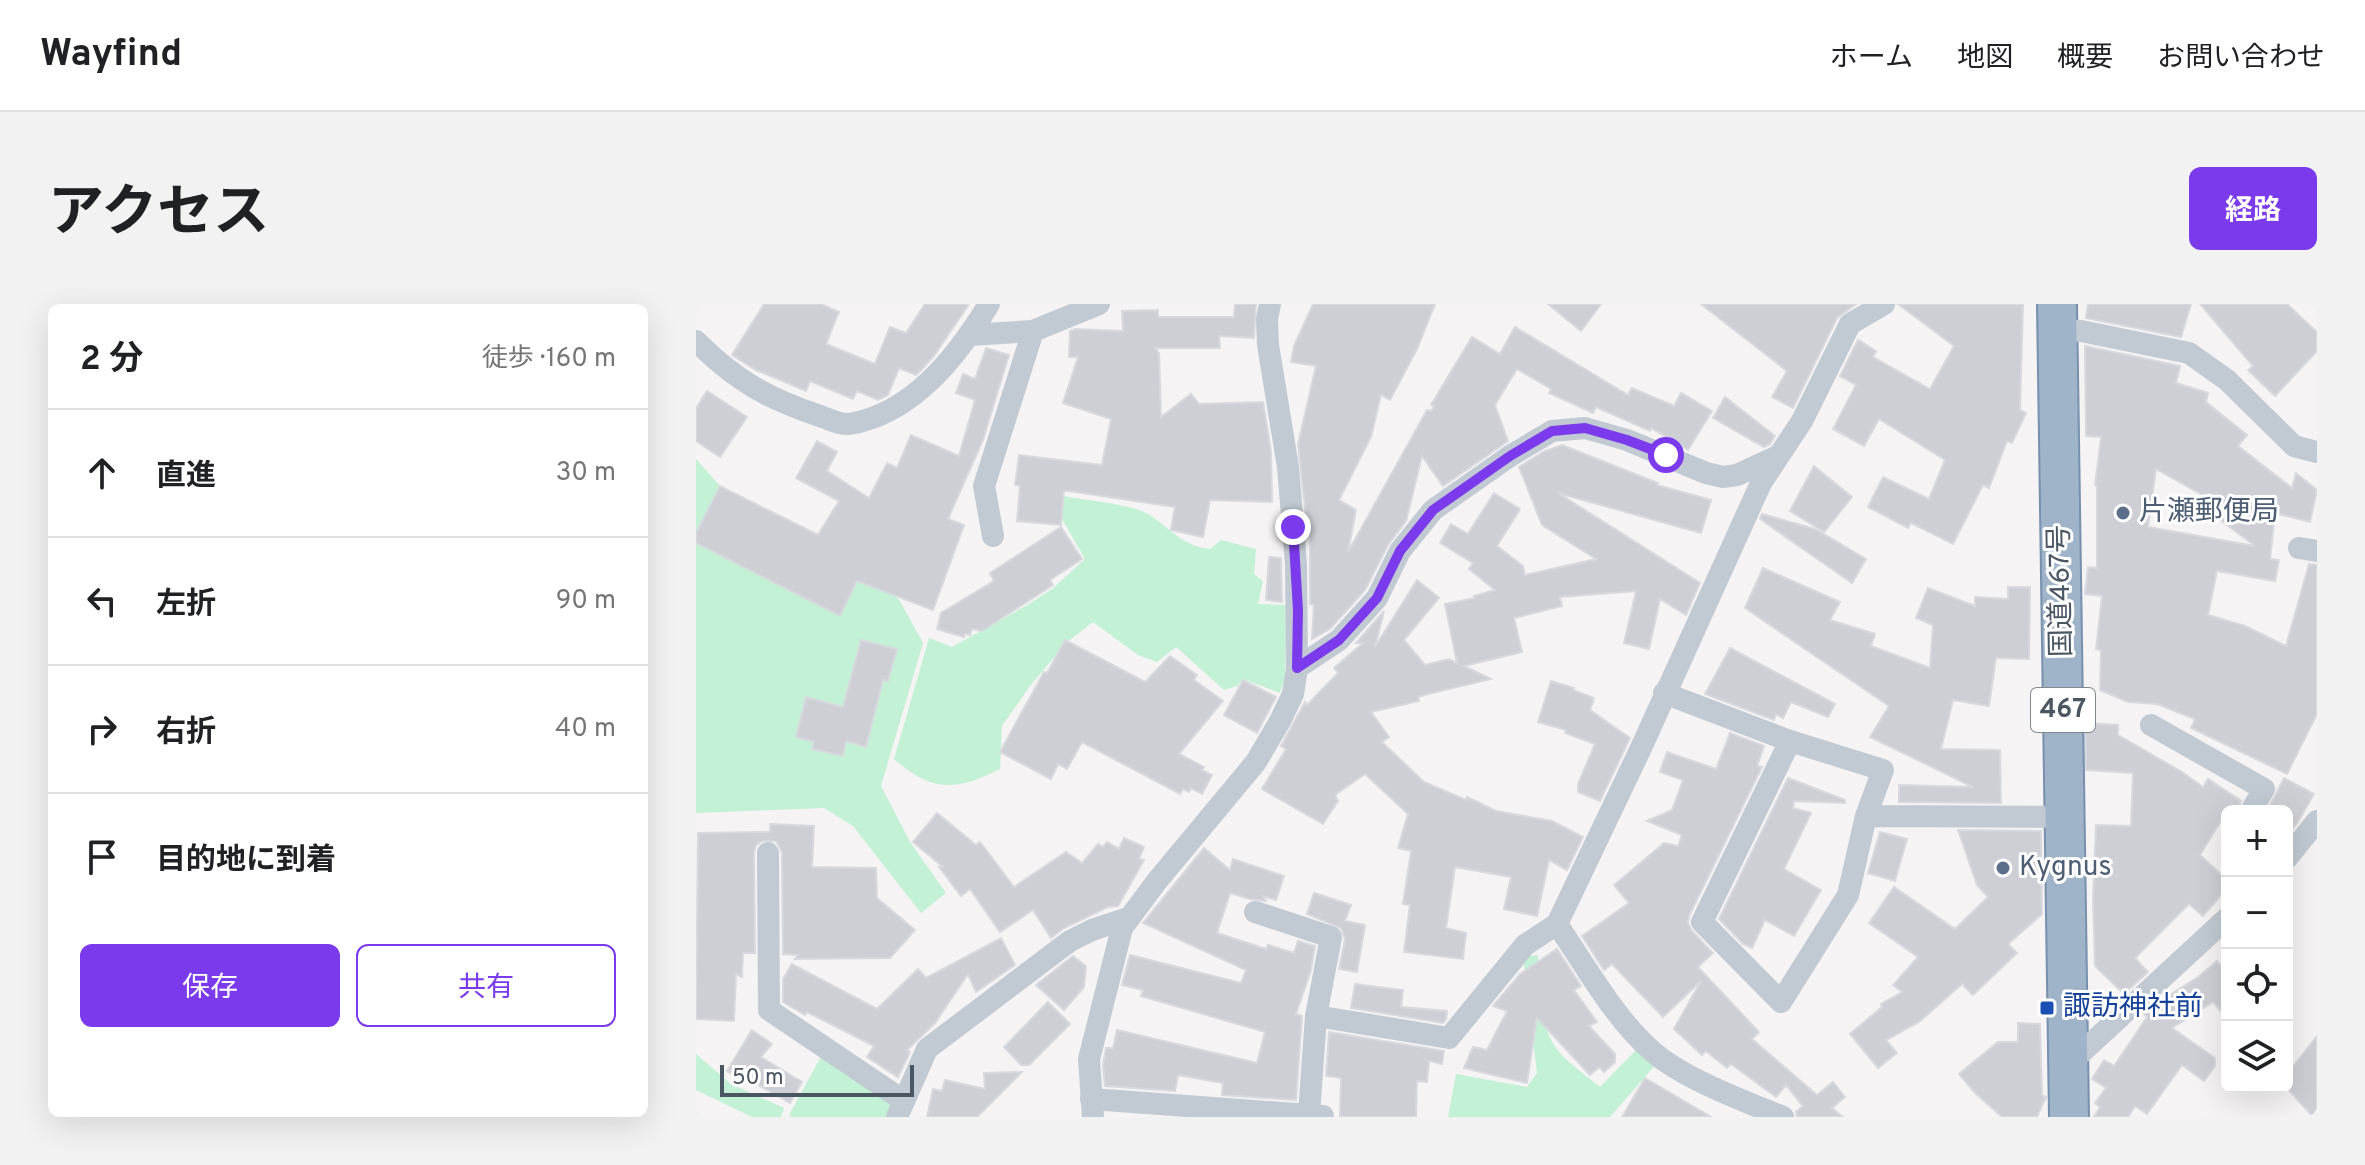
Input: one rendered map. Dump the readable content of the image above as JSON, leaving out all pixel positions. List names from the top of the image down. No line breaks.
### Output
{"streets":{"highway":["国道467号","467"]},"places":{"other":["片瀬郵便局","Kygnus"],"transit":["諏訪神社前"]},"scale_bar":"50 m","page":{"header":"Wayfind","nav":["ホーム","地図","概要","お問い合わせ"],"title":"アクセス","buttons":["経路",["保存","共有"]],"heading":["2 分","徒歩 · 160 m"],"list":[["直進","30 m"],["左折","90 m"],["右折","40 m"],"目的地に到着"],"map_buttons":["+","−"],"scale":"50 m"}}
